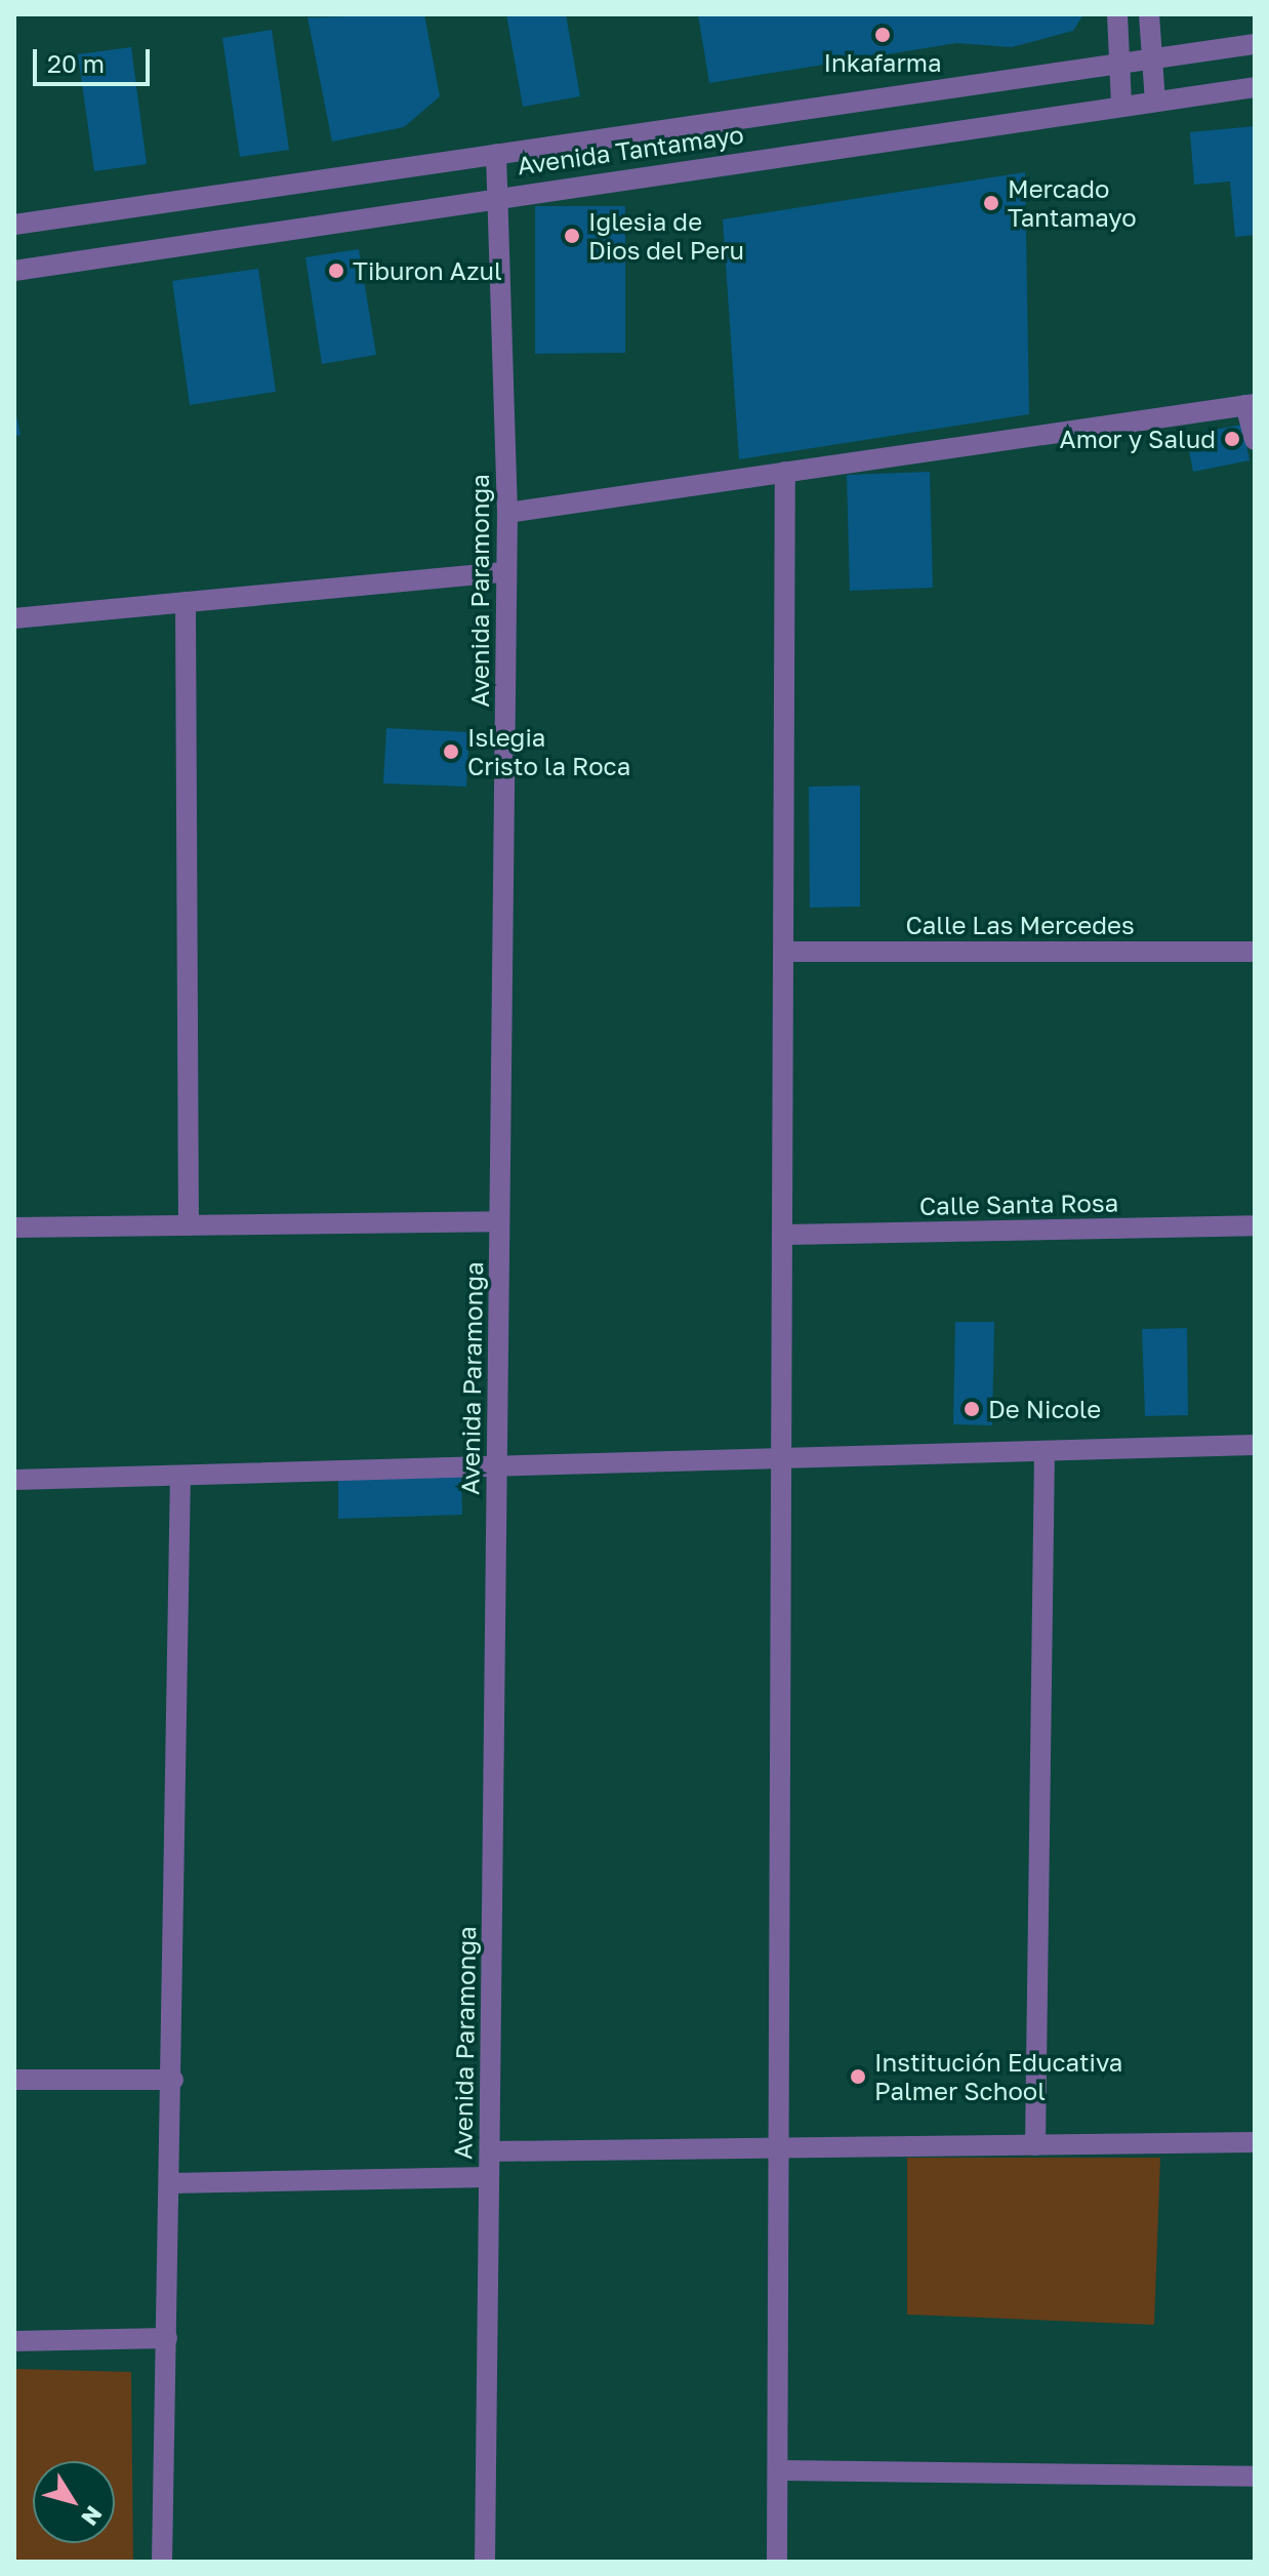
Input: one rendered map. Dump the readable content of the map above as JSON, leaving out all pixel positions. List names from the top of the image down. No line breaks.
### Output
{"streets":{"street":["Avenida Tantamayo","Avenida Paramonga","Calle Las Mercedes","Calle Santa Rosa"]},"crossings":[["Avenida Tantamayo","Avenida Paramonga"]],"places":["Inkafarma","Mercado Tantamayo","Iglesia de Dios del Peru","Tiburon Azul","Amor y Salud","Islegia Cristo la Roca","De Nicole","Institución Educativa Palmer School"],"scale_bar":"20 m","north":"bottom right"}
